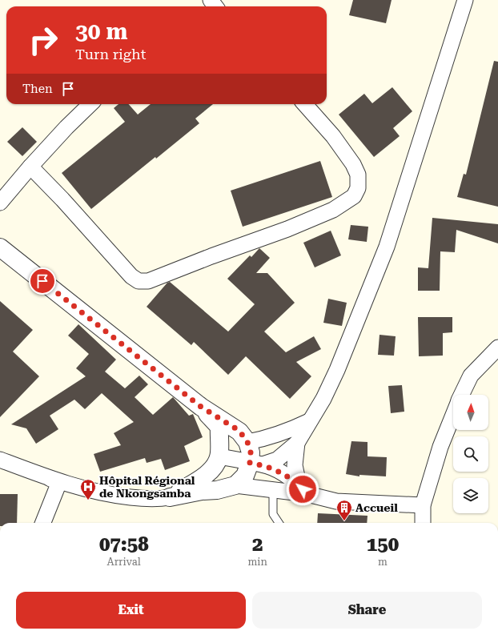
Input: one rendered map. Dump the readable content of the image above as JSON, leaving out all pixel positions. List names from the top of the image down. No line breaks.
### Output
{"places":{"hospital":["Hôpital Régional de Nkongsamba"],"building":["Accueil"]},"north":"top","page":{"turn":["30 m","Turn right"],"then":"Then","eta":["07:58","Arrival","2","min","150","m"],"buttons":["Exit","Share"]}}
